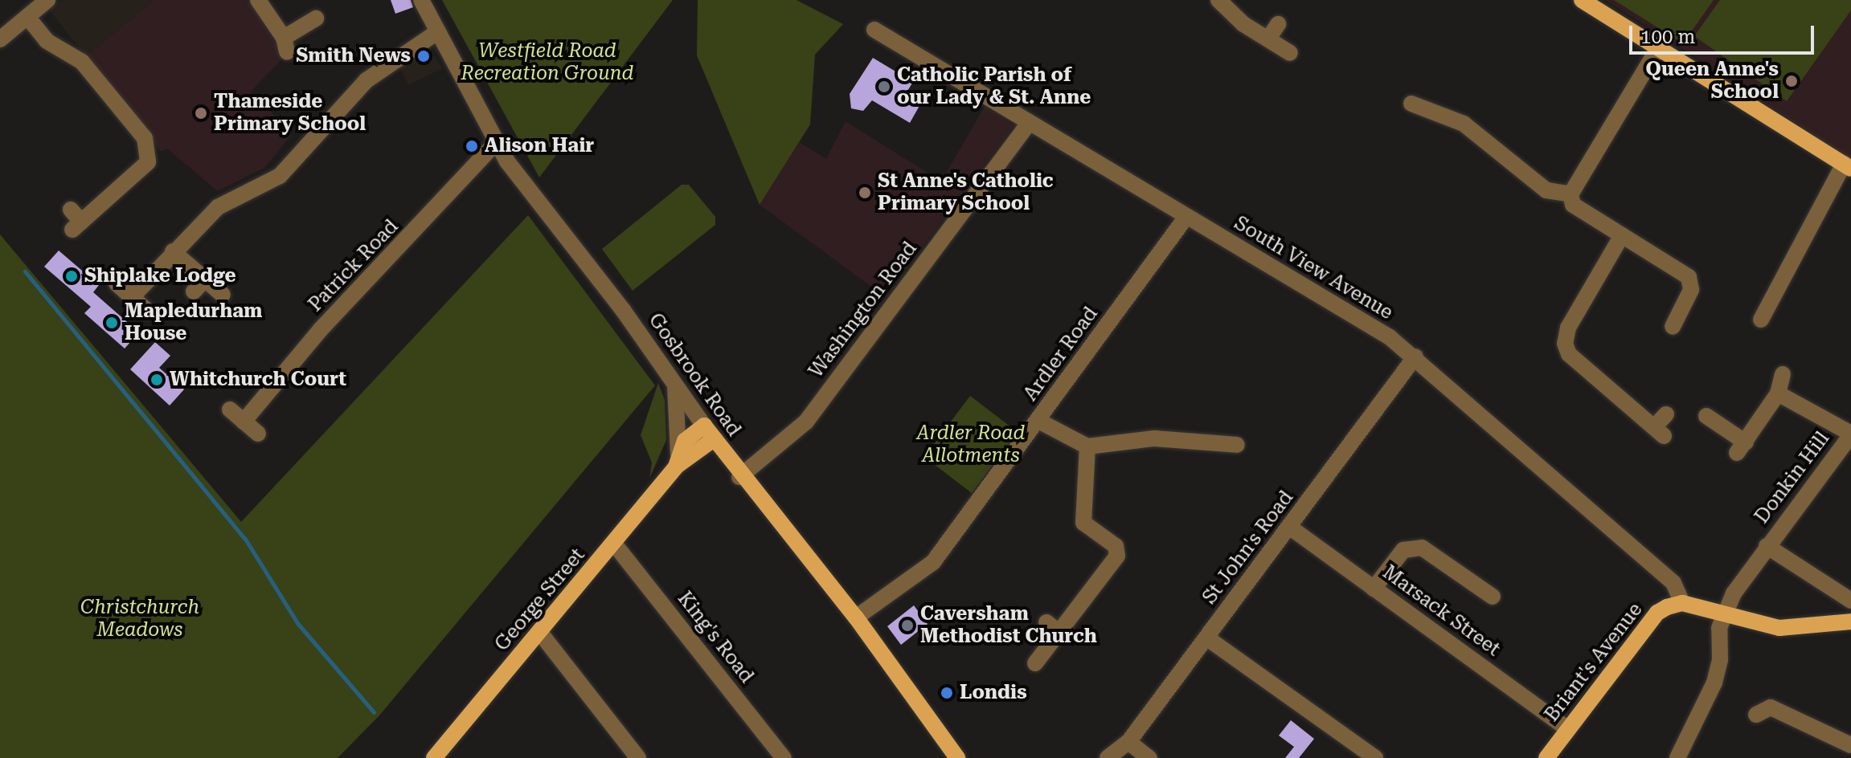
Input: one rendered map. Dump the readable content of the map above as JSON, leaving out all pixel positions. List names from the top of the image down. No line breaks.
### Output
{"streets":{"main road":["Gosbrook Road","George Street","Briant's Avenue"],"street":["Patrick Road","South View Avenue","Washington Road","Ardler Road","Donkin Hill","St John's Road","Marsack Street","King's Road"]},"crossings":[["Patrick Road","Gosbrook Road"],["South View Avenue","Washington Road"],["South View Avenue","Ardler Road"],["South View Avenue","St John's Road"],["South View Avenue","Briant's Avenue"],["Washington Road","Gosbrook Road"],["Ardler Road","Gosbrook Road"],["Gosbrook Road","George Street"],["St John's Road","Marsack Street"],["George Street","King's Road"],["Marsack Street","Briant's Avenue"]],"parks":["Westfield Road Recreation Ground","Ardler Road Allotments","Christchurch Meadows"],"places":["Smith News","Queen Anne's School","Catholic Parish of our Lady & St. Anne","Thameside Primary School","Alison Hair","St Anne's Catholic Primary School","Shiplake Lodge","Mapledurham House","Whitchurch Court","Caversham Methodist Church","Londis"],"scale_bar":"100 m"}
